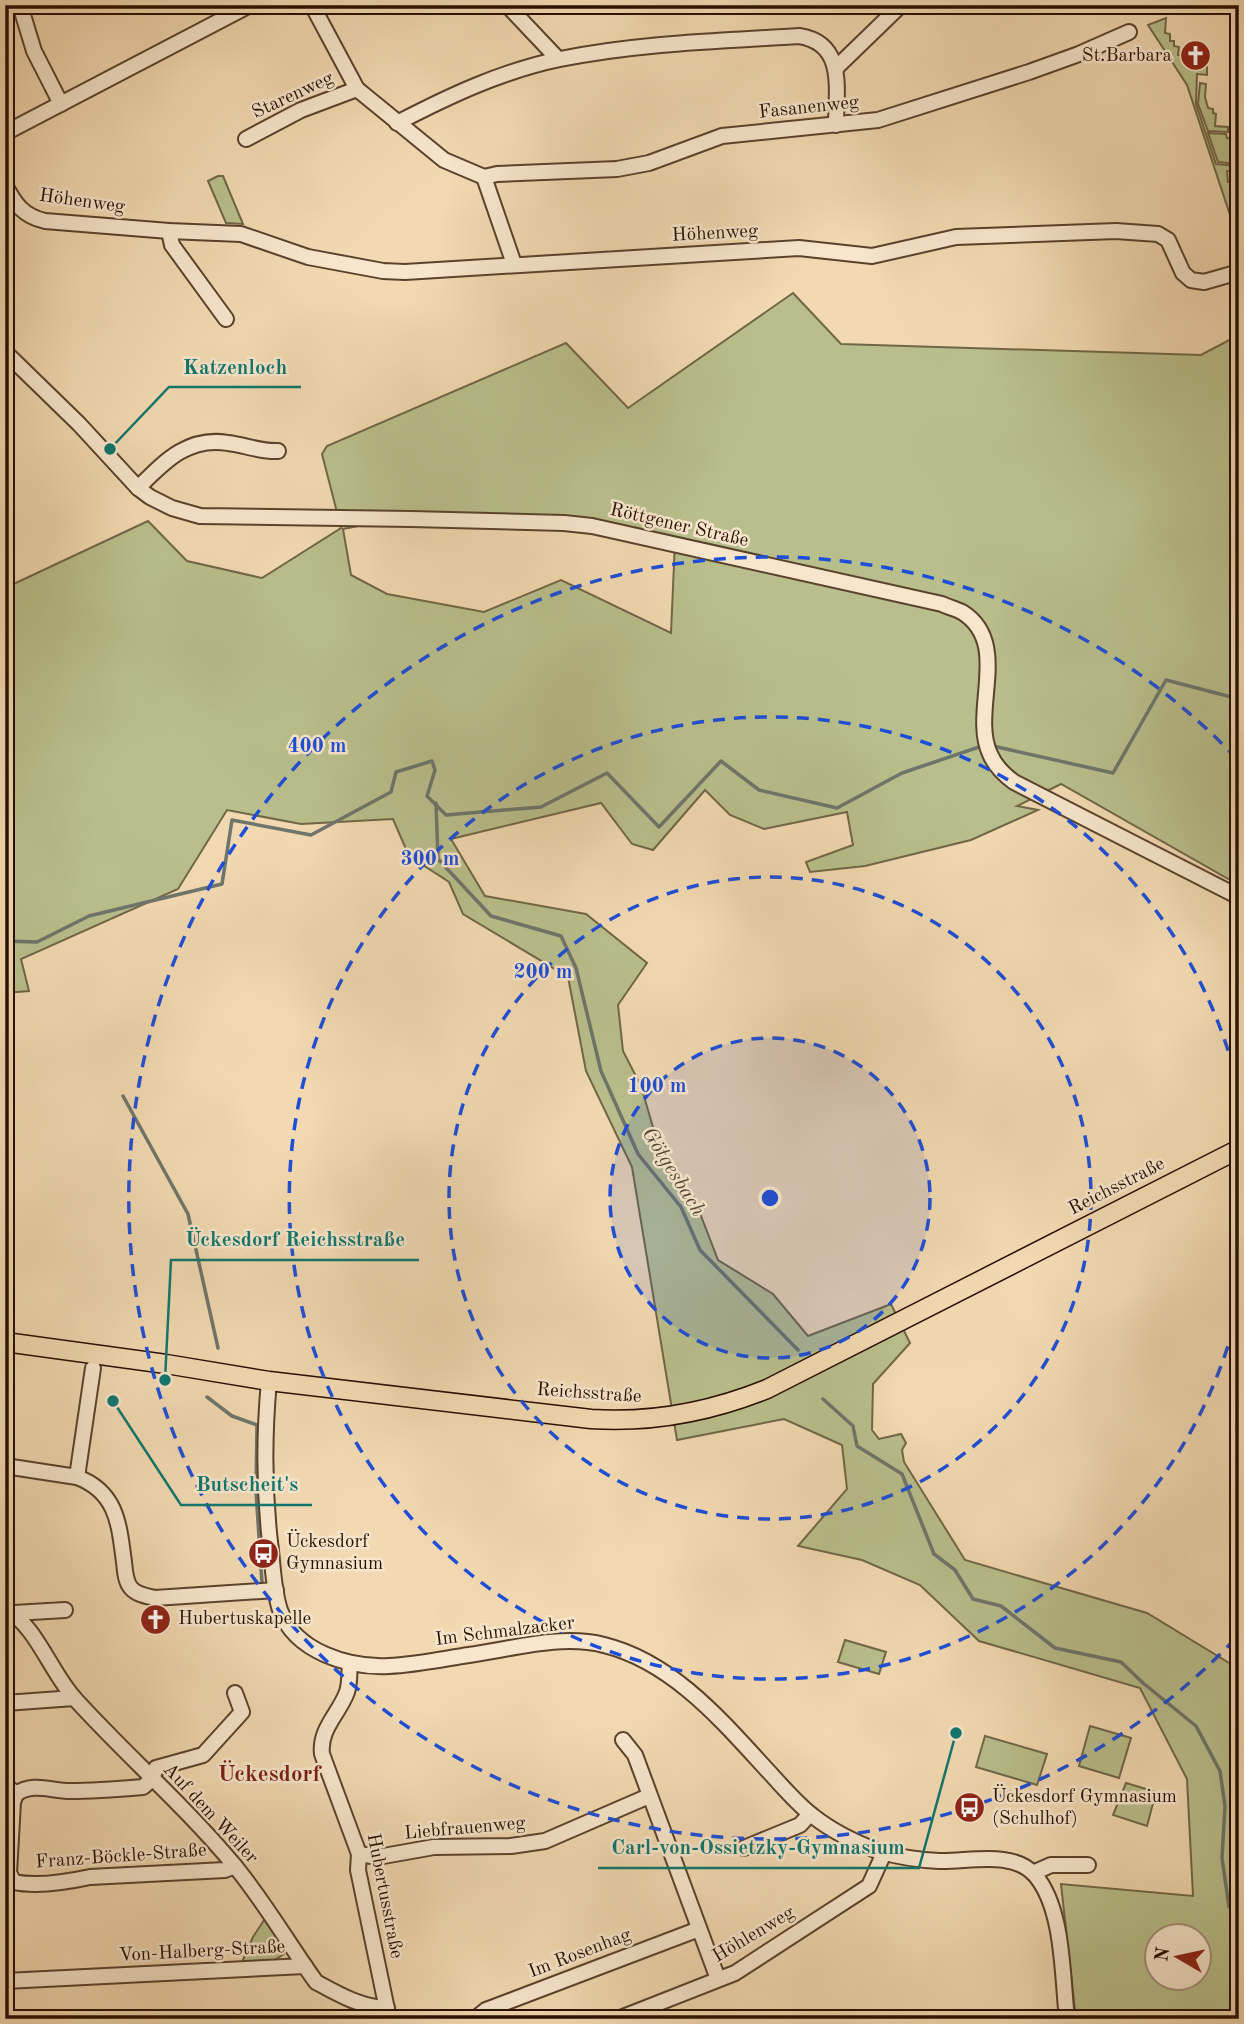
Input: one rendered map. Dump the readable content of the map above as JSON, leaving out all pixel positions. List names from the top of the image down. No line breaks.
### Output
{"streets":{"main road":["Reichsstraße"],"street":["Starenweg","Fasanenweg","Höhenweg","Röttgener Straße","Im Schmalzacker","Auf dem Weiler","Liebfrauenweg","Franz-Böckle-Straße","Hubertusstraße","Höhlenweg","Von-Halberg-Straße","Im Rosenhag"]},"crossings":[["Im Schmalzacker","Hubertusstraße"],["Im Schmalzacker","Höhlenweg"],["Auf dem Weiler","Franz-Böckle-Straße"],["Auf dem Weiler","Von-Halberg-Straße"],["Liebfrauenweg","Hubertusstraße"],["Hubertusstraße","Von-Halberg-Straße"]],"districts":["Ückesdorf"],"water":["Götgesbach"],"places":{"church":["St.Barbara","Hubertuskapelle"],"other":["Katzenloch","Ückesdorf Reichsstraße","Butscheit's","Carl-von-Ossietzky-Gymnasium"],"bus stop":["Ückesdorf Gymnasium","Ückesdorf Gymnasium (Schulhof)"]},"north":"left","rings":["400 m","300 m","200 m","100 m"]}
